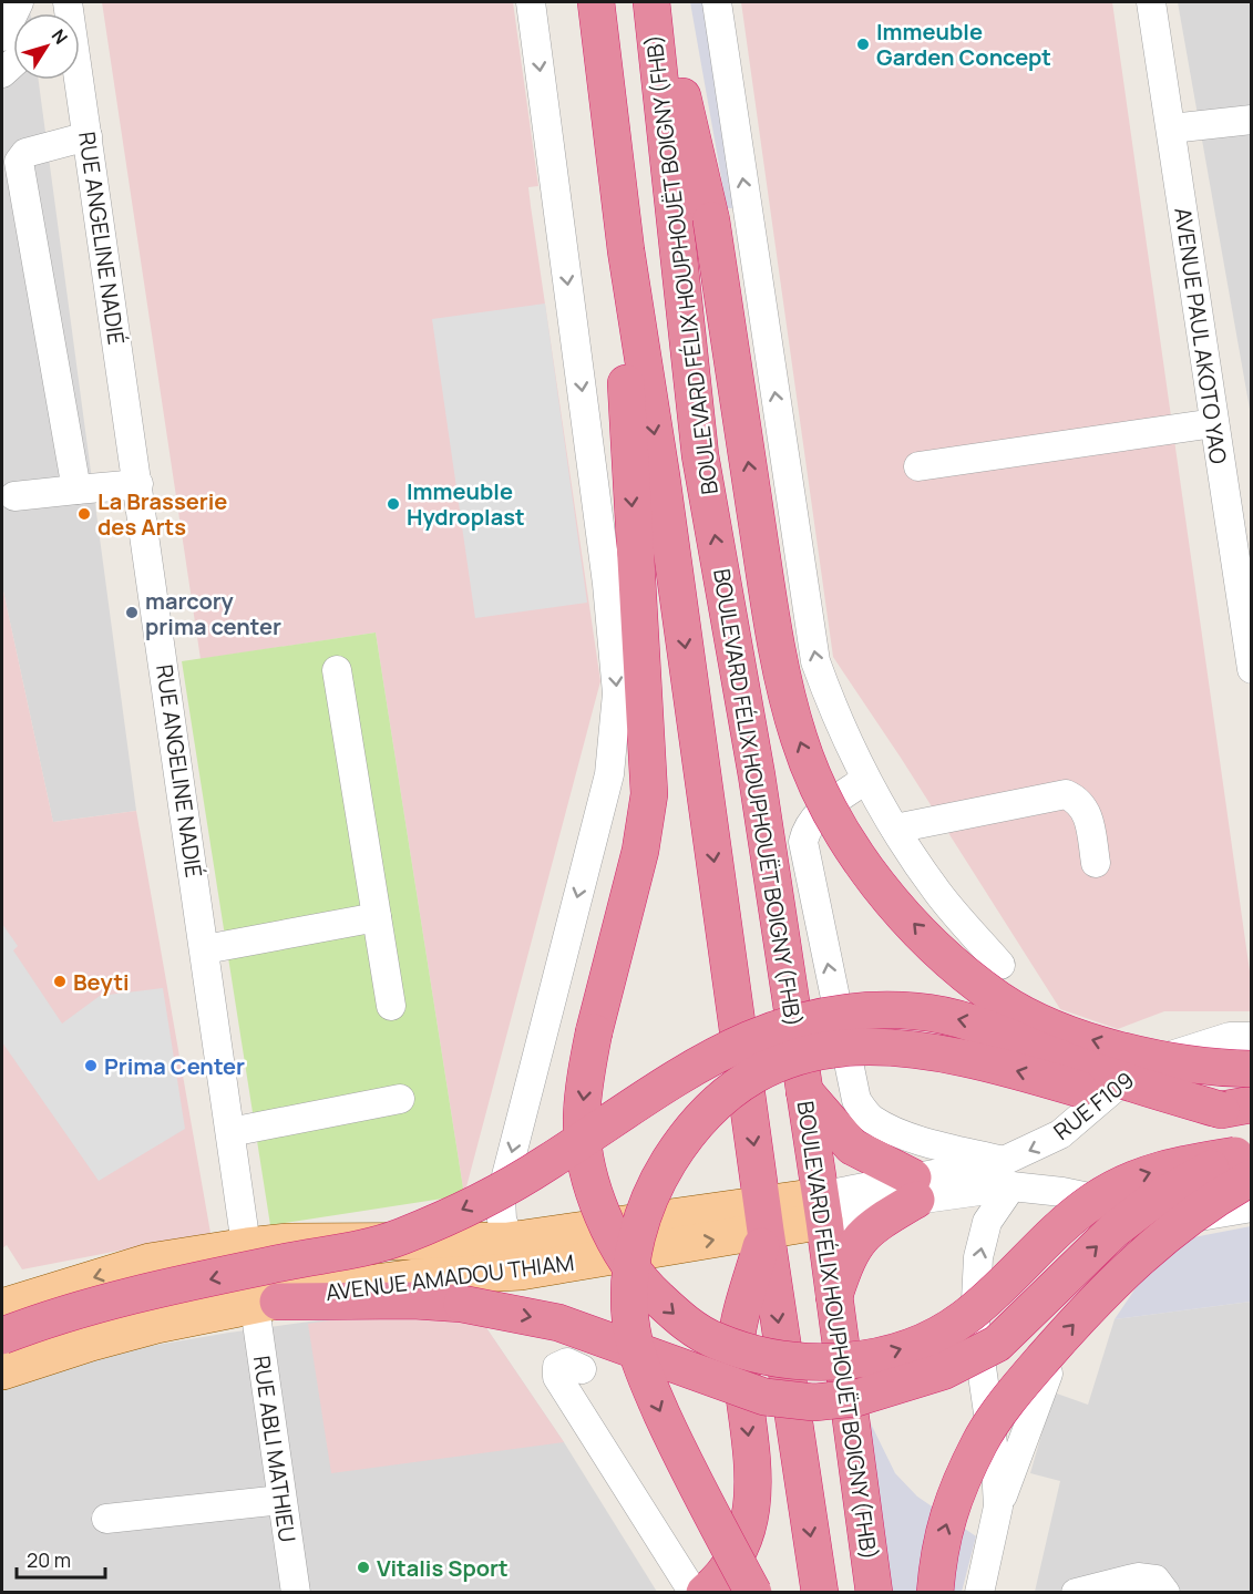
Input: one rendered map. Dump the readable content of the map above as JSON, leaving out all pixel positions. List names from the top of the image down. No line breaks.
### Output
{"streets":{"highway":["BOULEVARD FÉLIX HOUPHOUËT BOIGNY (FHB)"],"main road":["AVENUE AMADOU THIAM"],"street":["RUE ANGELINE NADIÉ","AVENUE PAUL AKOTO YAO","RUE F109","RUE ABLI MATHIEU"]},"crossings":[["RUE ANGELINE NADIÉ","AVENUE AMADOU THIAM"],["RUE ANGELINE NADIÉ","RUE ABLI MATHIEU"],["BOULEVARD FÉLIX HOUPHOUËT BOIGNY (FHB)","AVENUE AMADOU THIAM"],["AVENUE AMADOU THIAM","RUE ABLI MATHIEU"]],"one_way":["RUE F109"],"places":["Immeuble Garden Concept","Immeuble Hydroplast","La Brasserie des Arts","marcory prima center","Beyti","Prima Center","Vitalis Sport"],"scale_bar":"20 m","north":"top right"}
